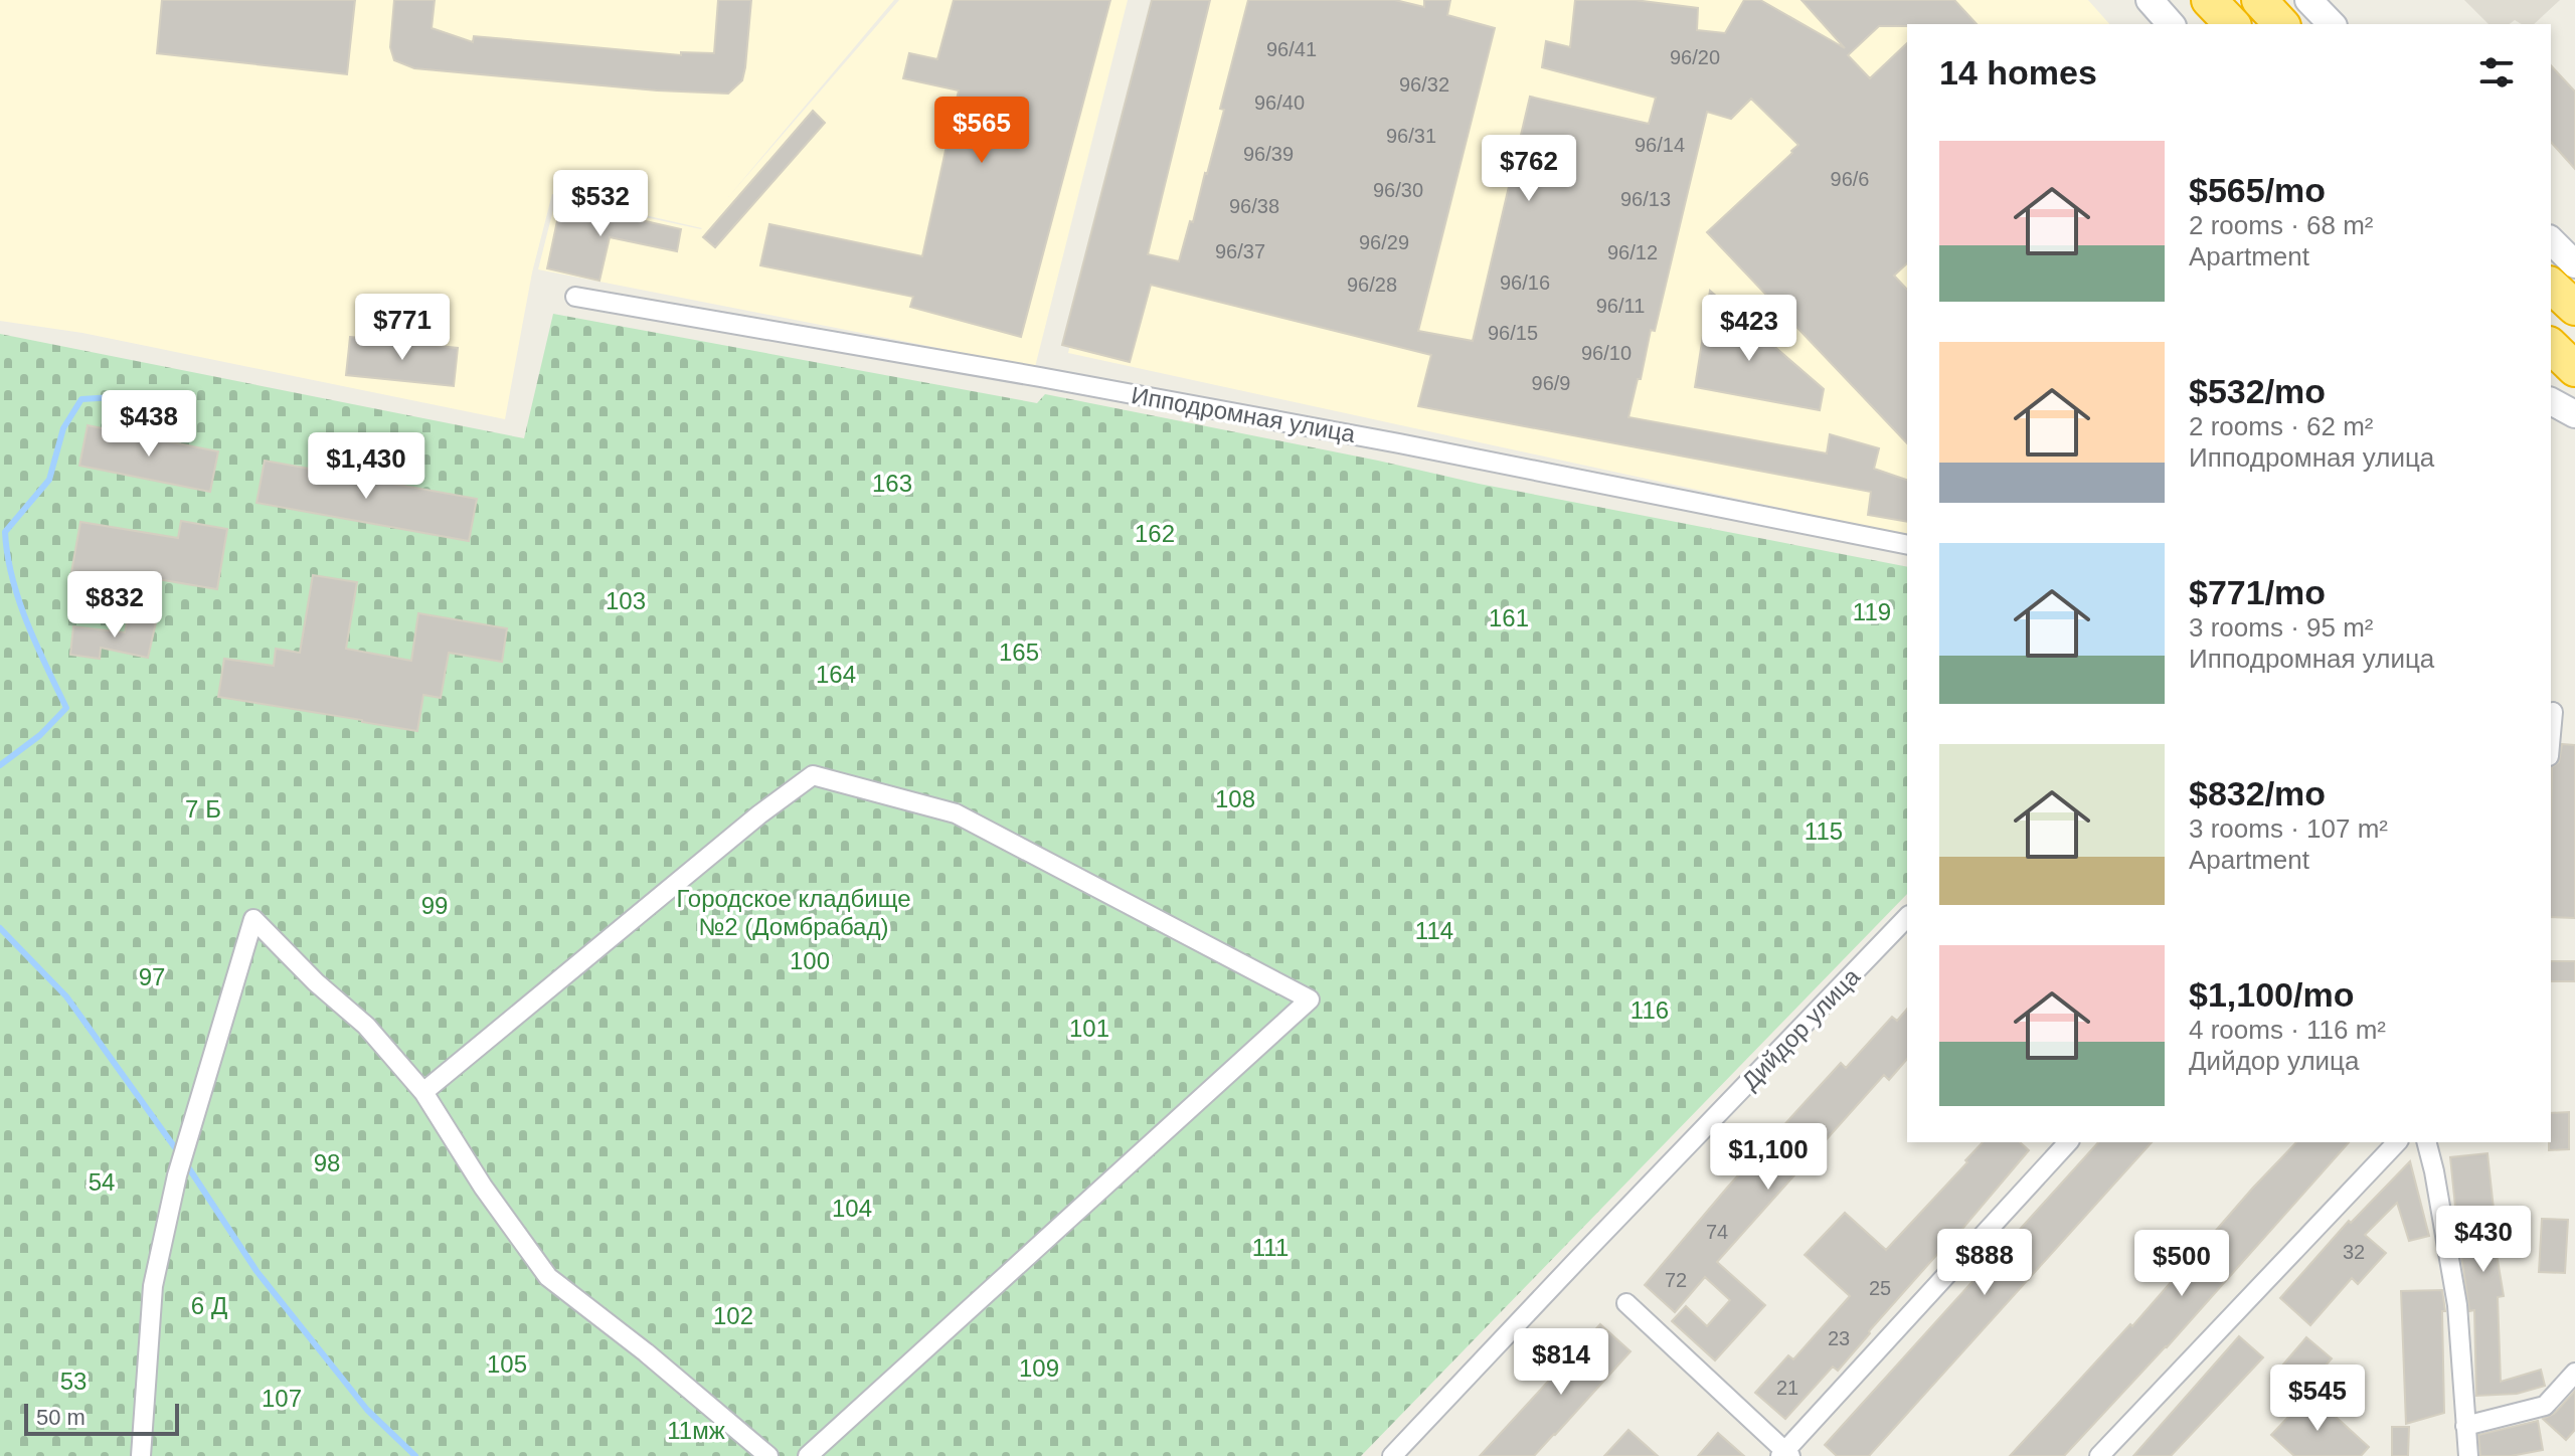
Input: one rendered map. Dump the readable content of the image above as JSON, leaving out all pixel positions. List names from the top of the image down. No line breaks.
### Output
{"streets":{"street":["Ипподромная улица","Дийдор улица"]},"parks":["163","162","103","119","161","165","164","108","7 Б","115","Городское кладбище №2 (Домбрабад)","99","114","100","97","116","101","98","54","104","111","6 Д","102","105","109","53","107","11мж"],"house_numbers":["96/41","96/20","96/32","96/40","96/31","96/14","96/39","96/6","96/30","96/13","96/38","96/29","96/37","96/12","96/16","96/28","96/11","96/15","96/10","96/9","74","32","72","25","23","21"],"scale_bar":"50 m","page":{"heading":"14 homes","price":["$565","$762","$532","$771","$423","$438","$1,430","$832","$1,100","$430","$888","$500","$814","$545"],"list":[{"name":"$565/mo","note":"2 rooms · 68 m² · Apartment"},{"name":"$532/mo","note":"2 rooms · 62 m² · Ипподромная улица"},{"name":"$771/mo","note":"3 rooms · 95 m² · Ипподромная улица"},{"name":"$832/mo","note":"3 rooms · 107 m² · Apartment"},{"name":"$1,100/mo","note":"4 rooms · 116 m² · Дийдор улица"}],"scale":"50 m"}}
